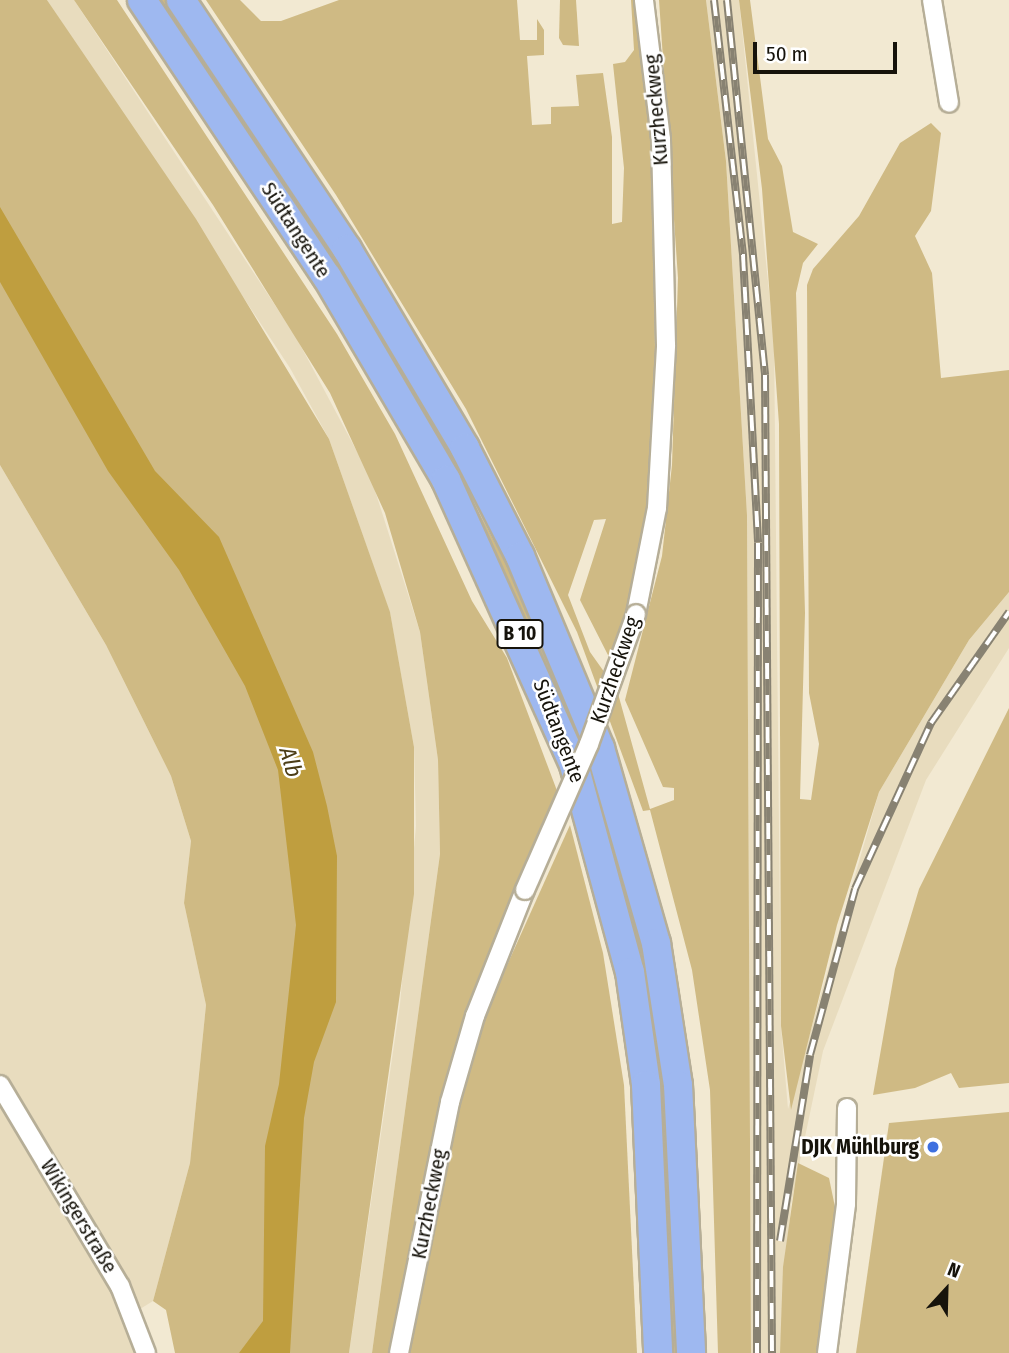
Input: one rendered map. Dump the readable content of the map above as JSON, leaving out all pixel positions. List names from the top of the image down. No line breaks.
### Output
{"streets":{"highway":["Südtangente","B 10"],"street":["Kurzheckweg","Wikingerstraße"]},"water":["Alb"],"places":["DJK Mühlburg"],"scale_bar":"50 m","north":"top"}
